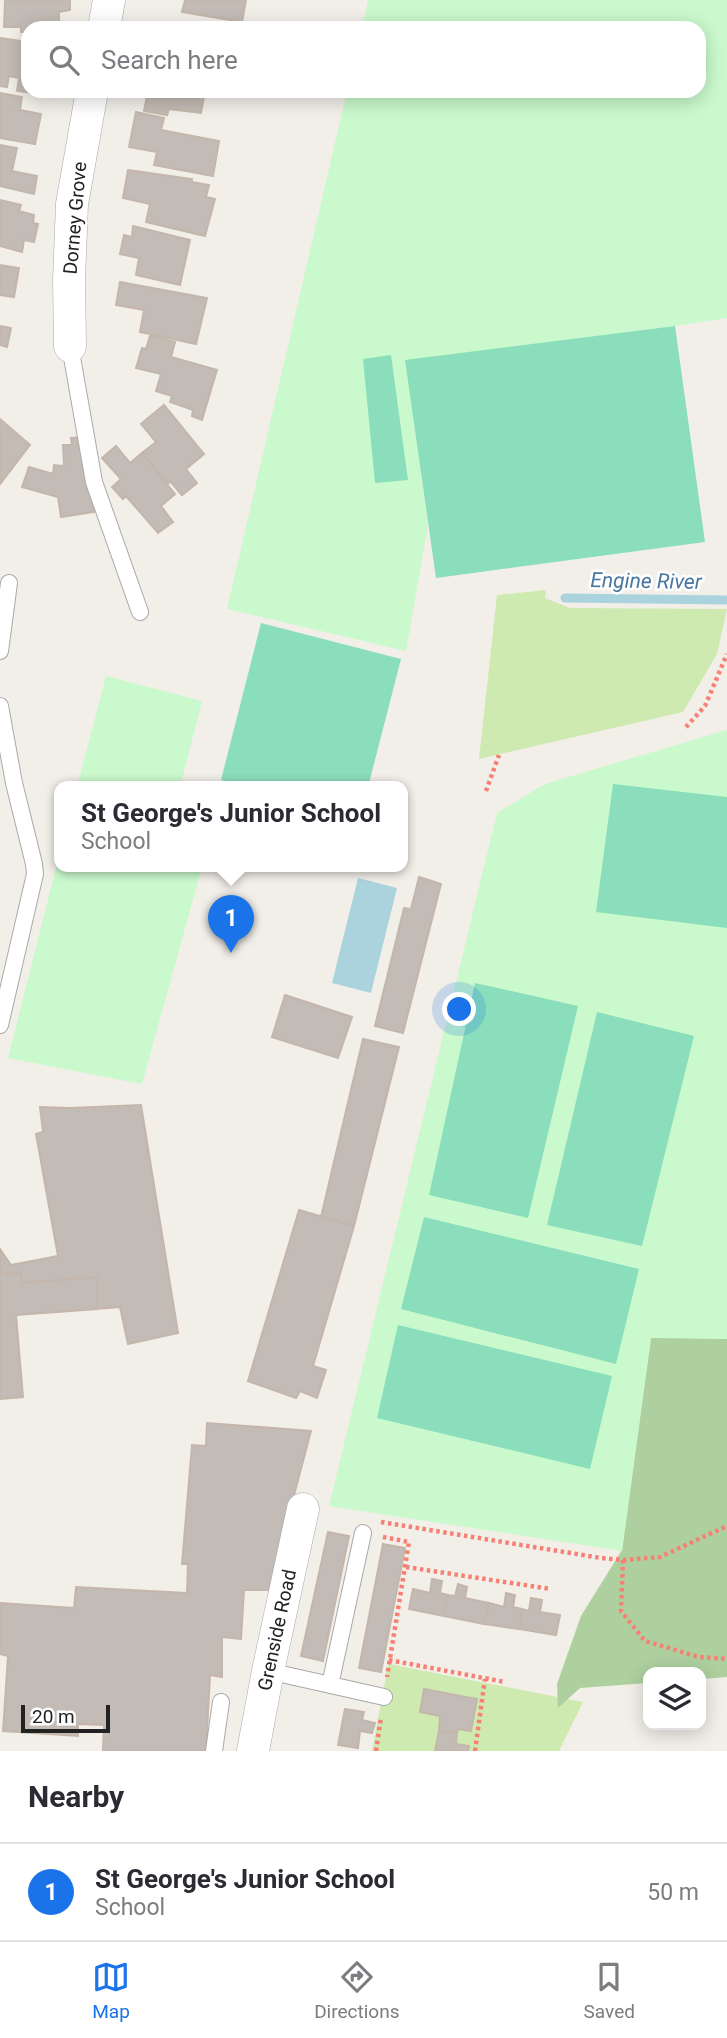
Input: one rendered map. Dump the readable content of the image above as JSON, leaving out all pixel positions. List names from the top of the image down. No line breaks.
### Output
{"streets":{"street":["Dorney Grove","Grenside Road"]},"water":["Engine River"],"scale_bar":"20 m","page":{"search":"Search here","popup":["St George's Junior School","School"],"pins":"1","scale":"20 m","heading":"Nearby","list":[{"mark":"1","name":"St George's Junior School","note":"School","value":"50 m"}],"nav":["Map","Directions","Saved"]}}
